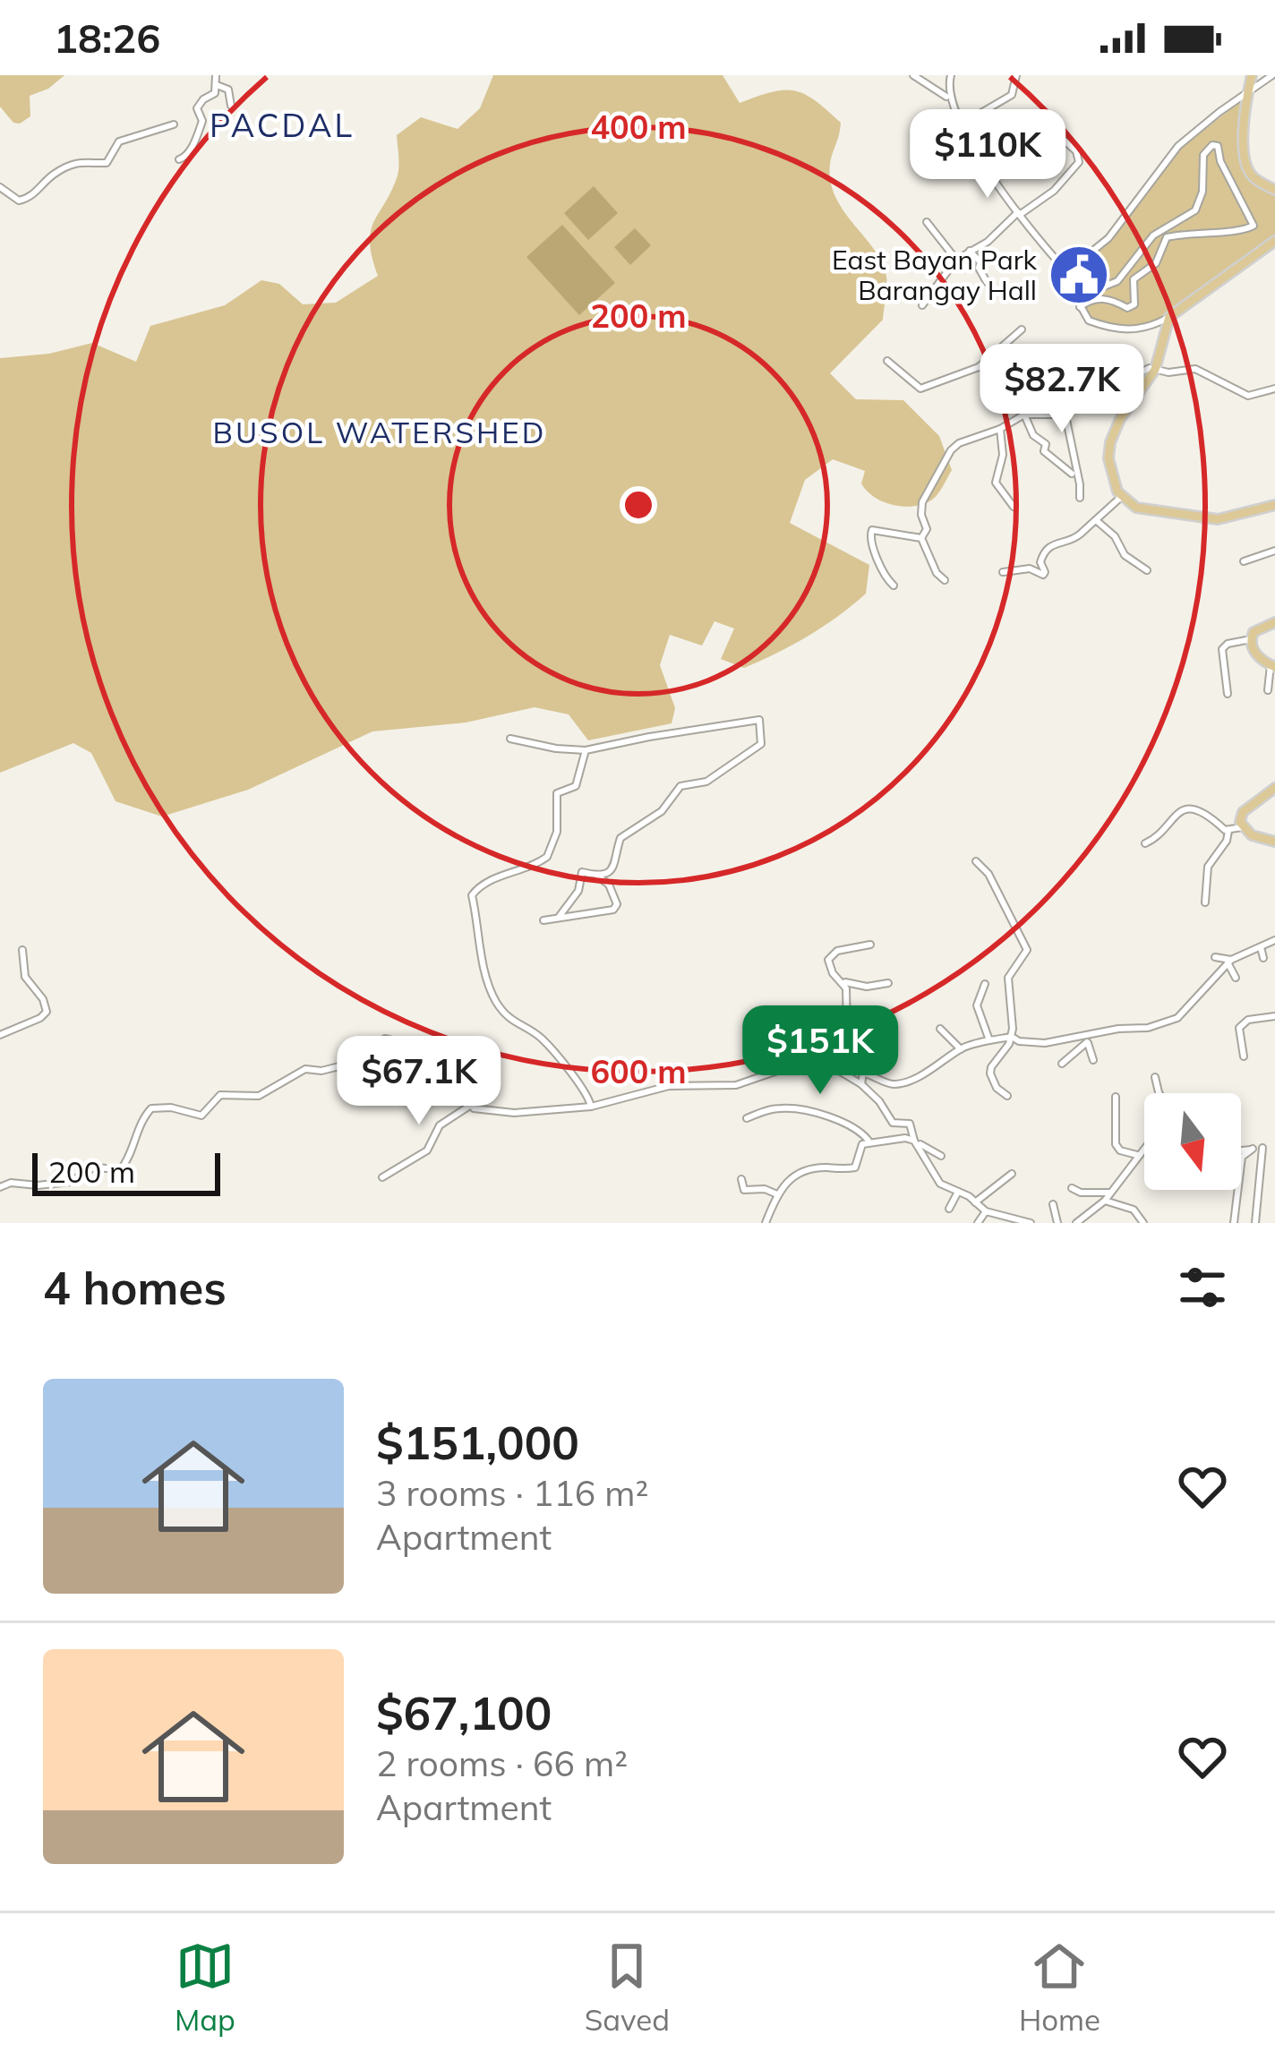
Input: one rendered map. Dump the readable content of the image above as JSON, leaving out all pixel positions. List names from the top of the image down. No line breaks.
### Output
{"districts":["PACDAL","BUSOL WATERSHED"],"places":{"public building":["East Bayan Park Barangay Hall"]},"scale_bar":"200 m","north":"bottom","page":{"status":"18:26","price":["$110K","$82.7K","$151K","$67.1K"],"scale":"200 m","heading":"4 homes","list":[{"name":"$151,000","note":"3 rooms · 116 m² · Apartment"},{"name":"$67,100","note":"2 rooms · 66 m² · Apartment"}],"tabs":["Map","Saved","Home"]},"rings":["400 m","200 m","600 m"]}
